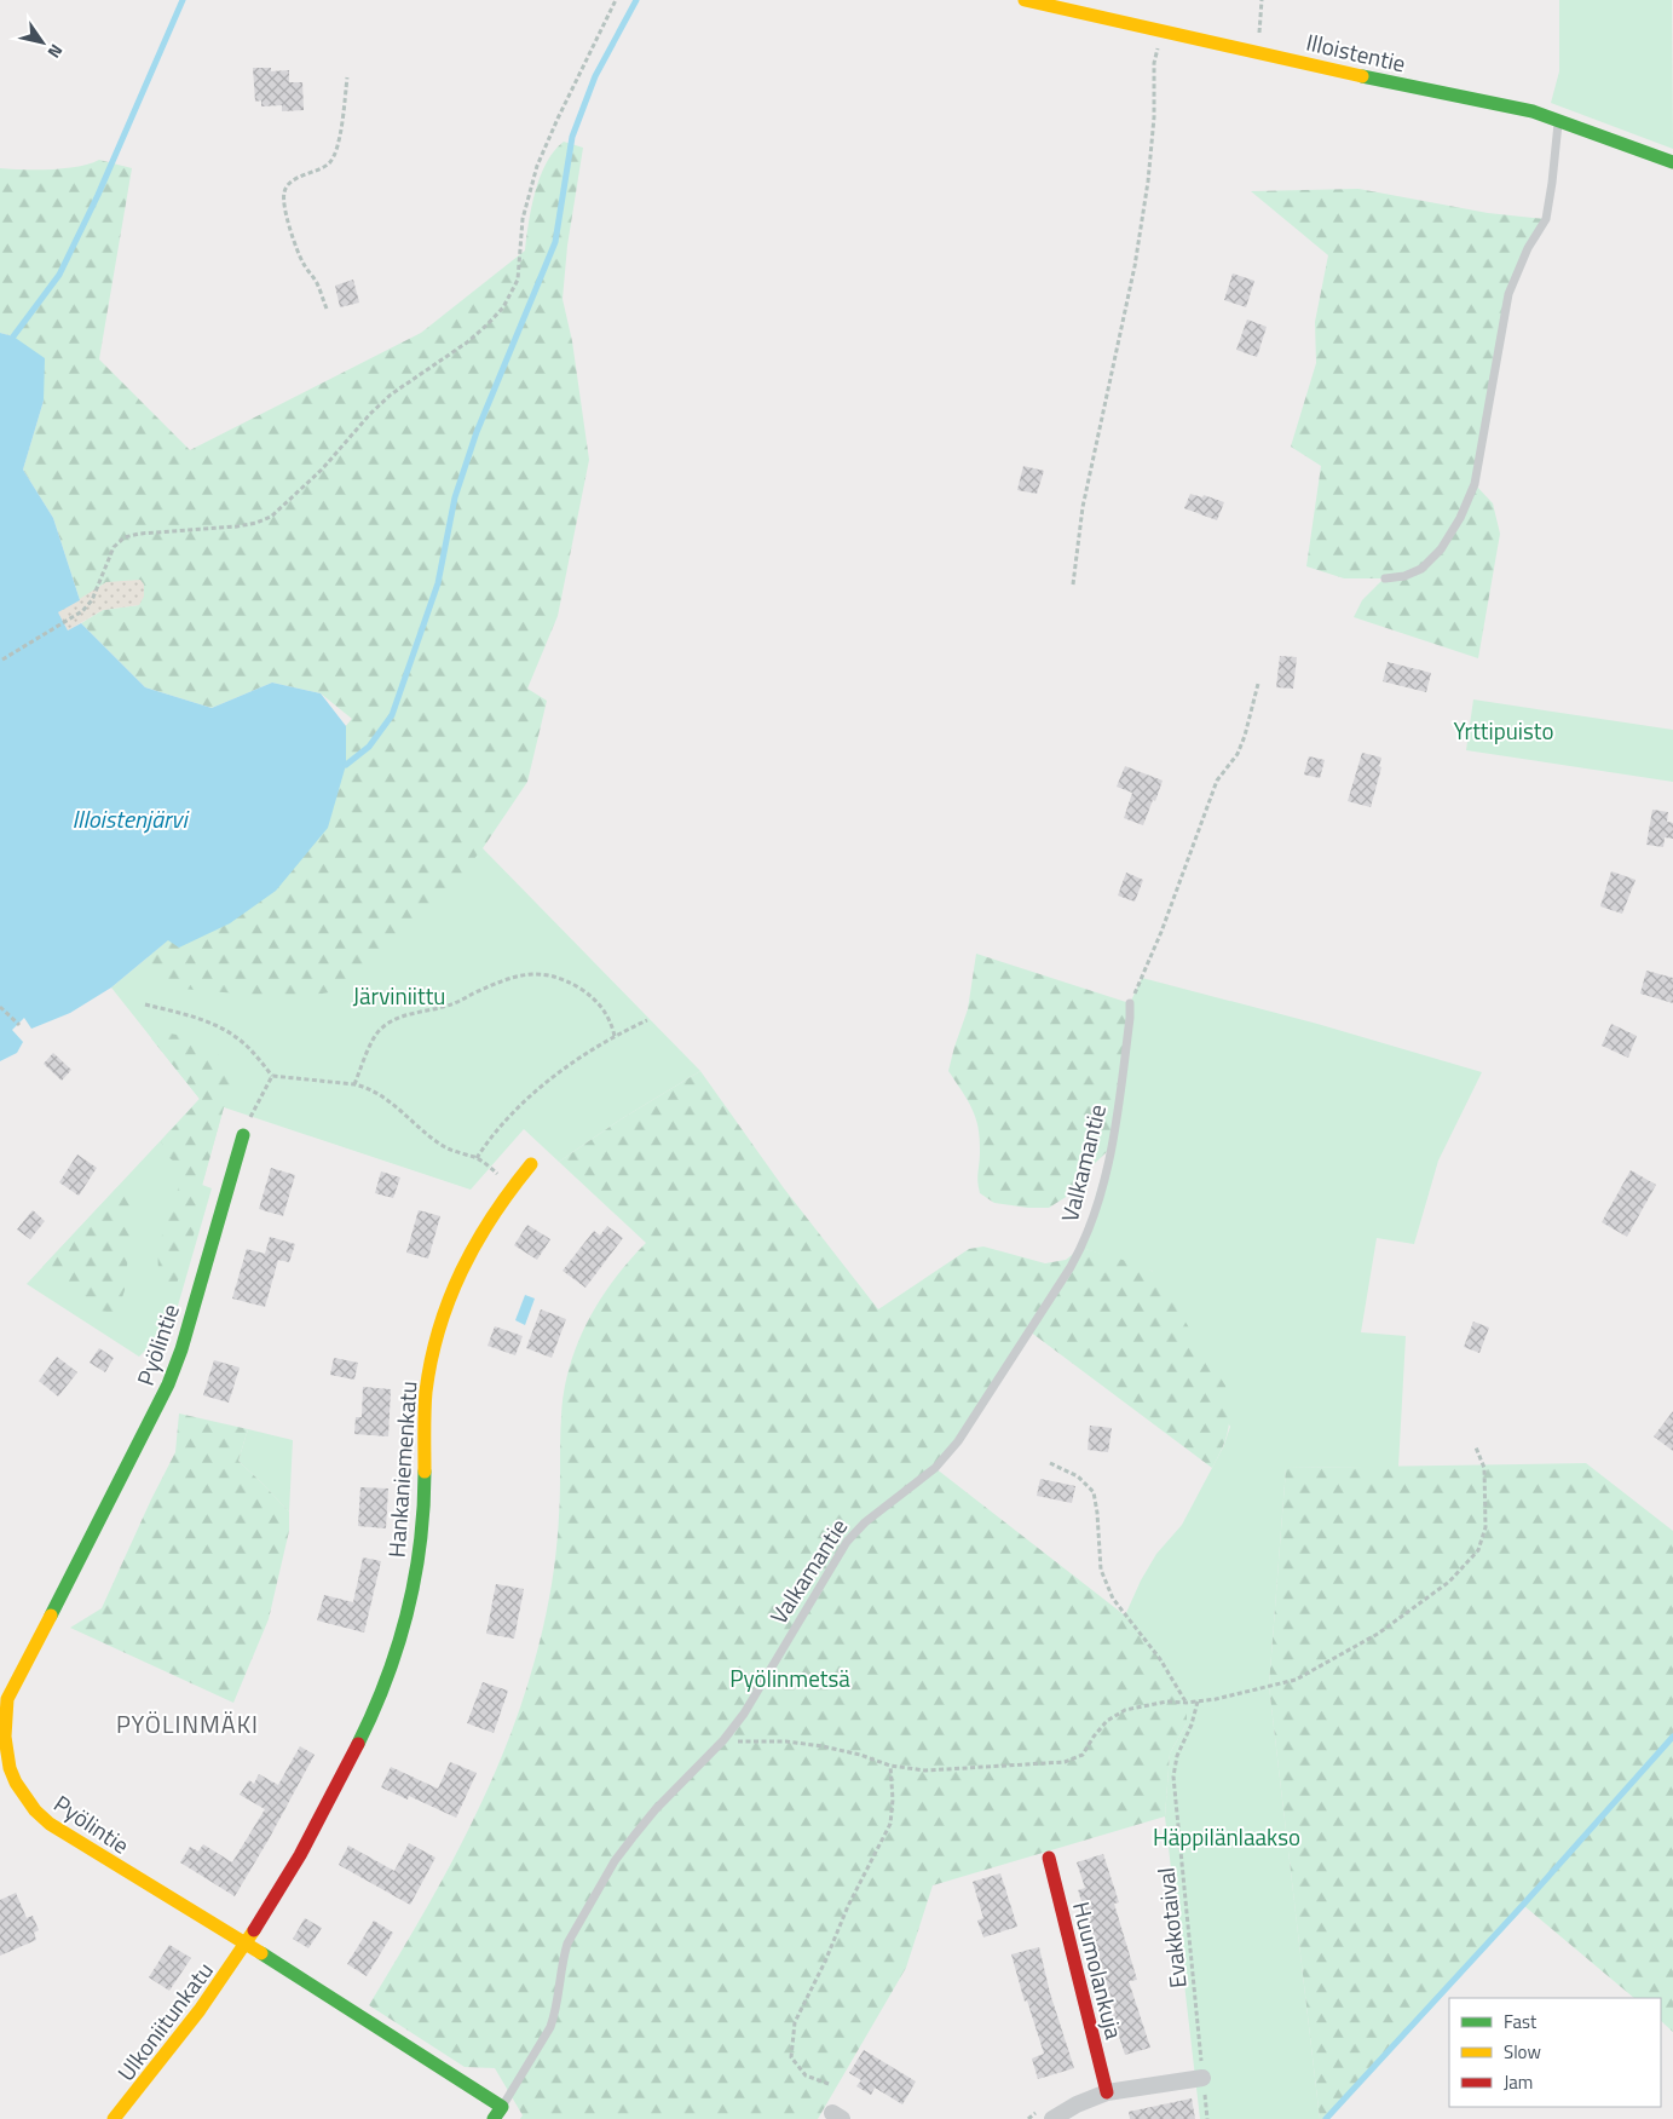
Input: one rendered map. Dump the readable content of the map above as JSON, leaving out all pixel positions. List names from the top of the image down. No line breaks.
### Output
{"streets":{"street":["Illoistentie","Pyölintie","Hankaniemenkatu","Huumolankuja","Ulkoniitunkatu"],"lane":["Valkamantie"],"path":["Evakkotaival"]},"crossings":[["Valkamantie","Pyölintie"],["Pyölintie","Hankaniemenkatu"],["Pyölintie","Ulkoniitunkatu"],["Hankaniemenkatu","Ulkoniitunkatu"]],"districts":["PYÖLINMÄKI"],"water":["Illoistenjärvi"],"parks":["Yrttipuisto","Järviniittu","Pyölinmetsä","Häppilänlaakso"],"legend":["Fast","Slow","Jam"],"north":"bottom right"}
